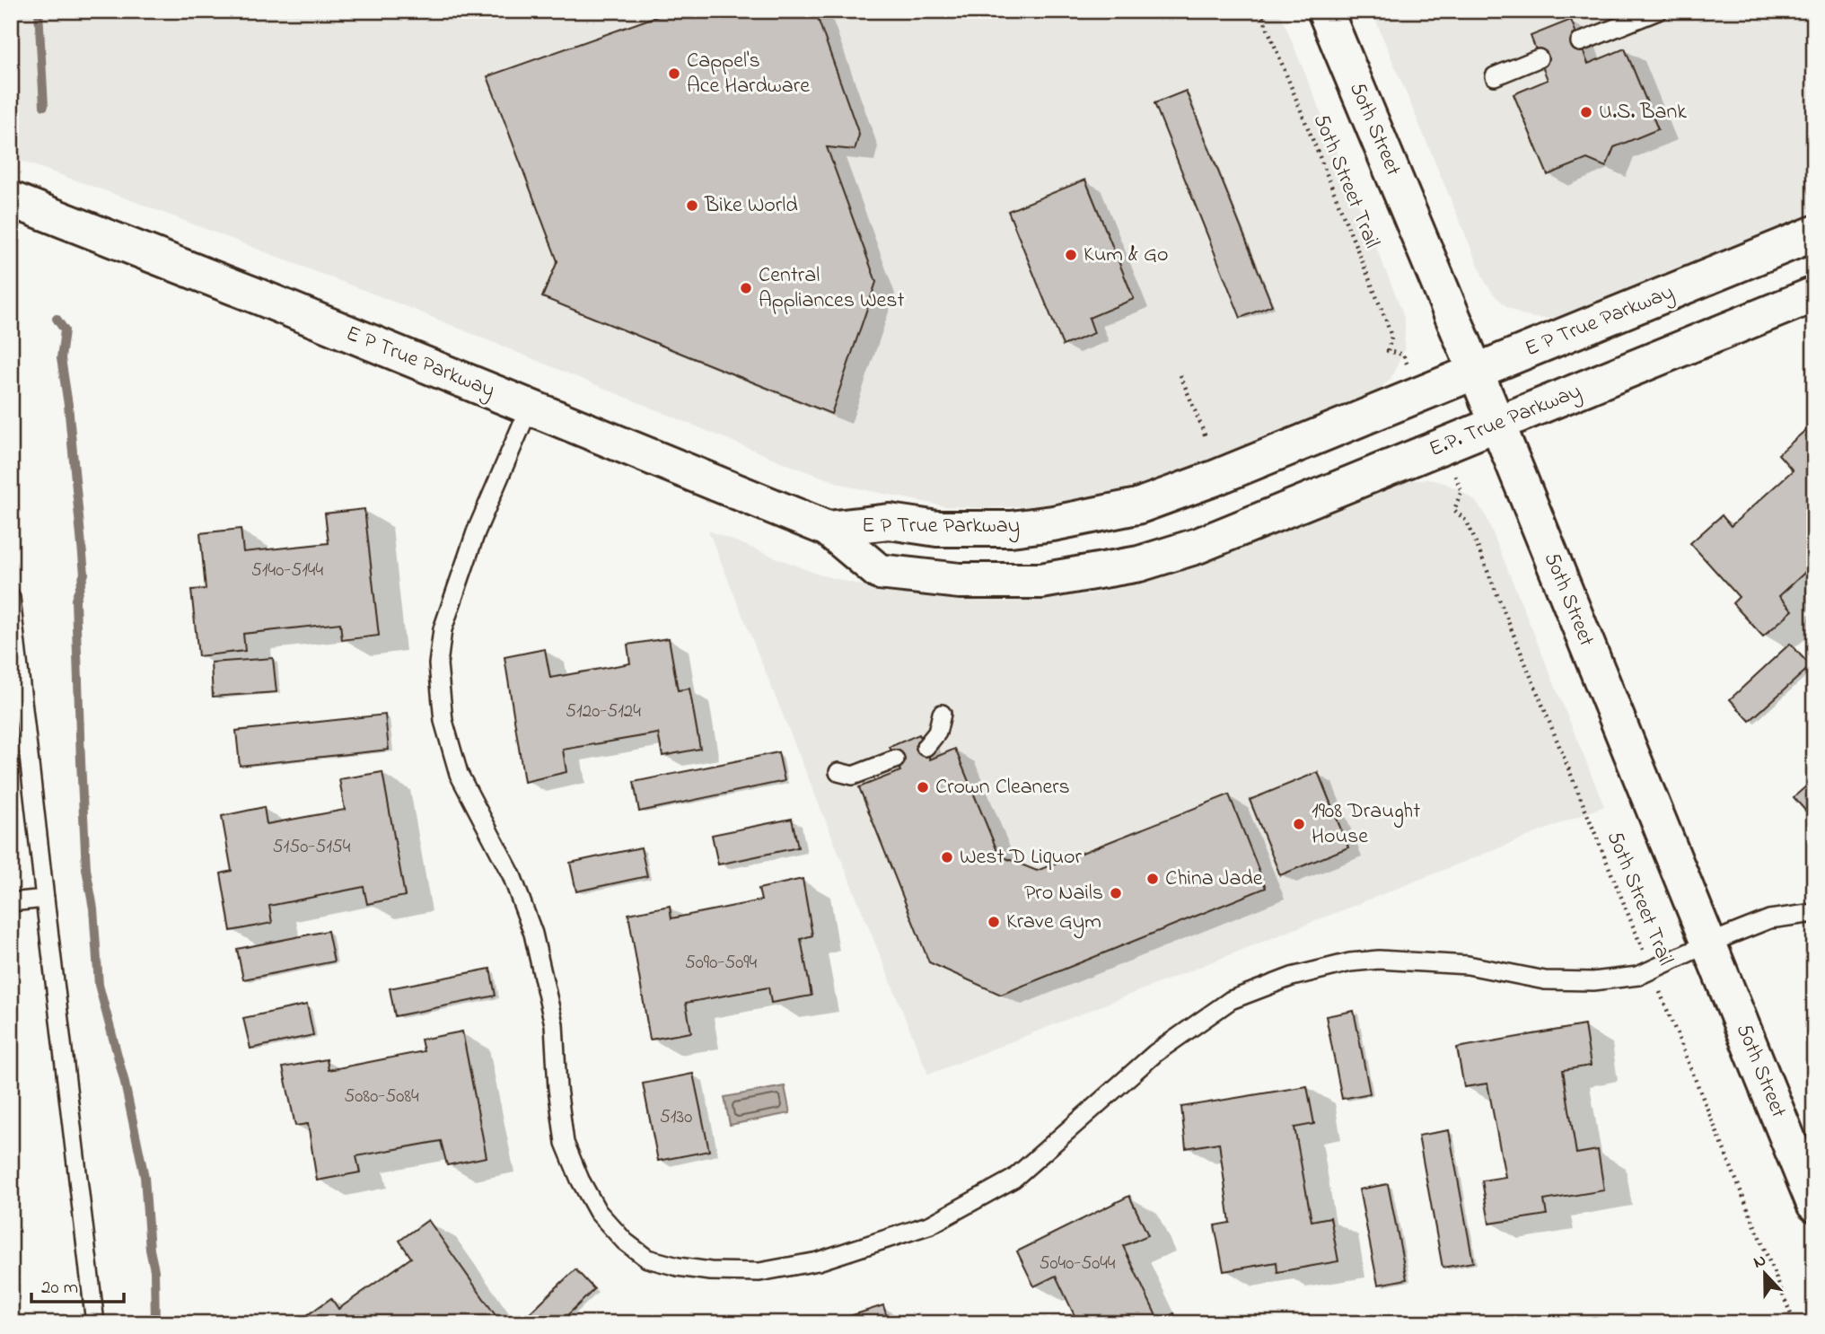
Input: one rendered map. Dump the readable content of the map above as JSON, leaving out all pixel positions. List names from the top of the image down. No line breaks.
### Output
{"streets":{"main road":["50th Street","E P True Parkway","E.P. True Parkway"],"path":["50th Street Trail"]},"crossings":[["50th Street","E P True Parkway"],["50th Street","E.P. True Parkway"],["E P True Parkway","E.P. True Parkway"]],"places":["Cappel's Ace Hardware","U.S. Bank","Bike World","Kum & Go","Central Appliances West","Crown Cleaners","1908 Draught House","West D Liquor","China Jade","Pro Nails","Krave Gym"],"house_numbers":["5140-5144","5120-5124","5150-5154","5090-5094","5080-5084","5130","5040-5044"],"scale_bar":"20 m","north":"top"}
